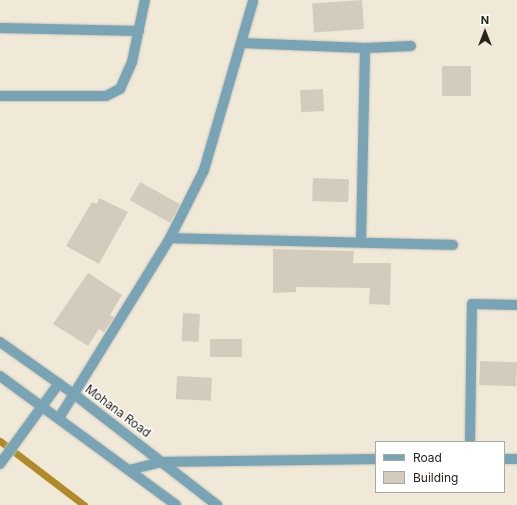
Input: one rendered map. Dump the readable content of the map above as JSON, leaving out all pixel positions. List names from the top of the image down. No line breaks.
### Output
{"streets":{"street":["Mohana Road"]},"legend":["Road","Building"],"north":"top"}
